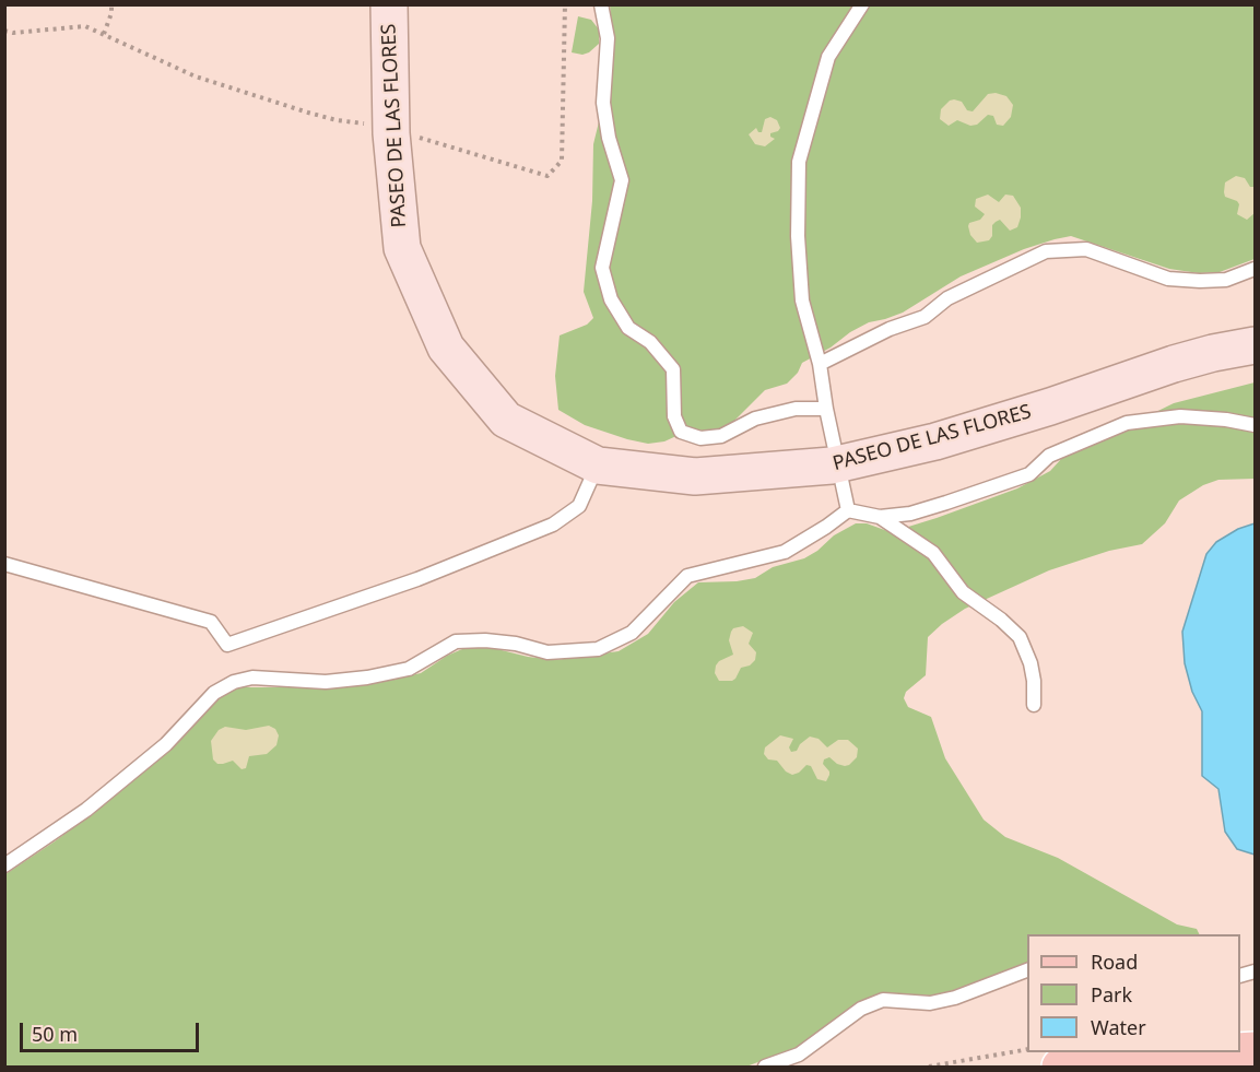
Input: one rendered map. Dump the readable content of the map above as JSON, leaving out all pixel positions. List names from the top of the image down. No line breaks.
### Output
{"streets":{"street":["PASEO DE LAS FLORES"]},"legend":["Road","Park","Water"],"scale_bar":"50 m"}
